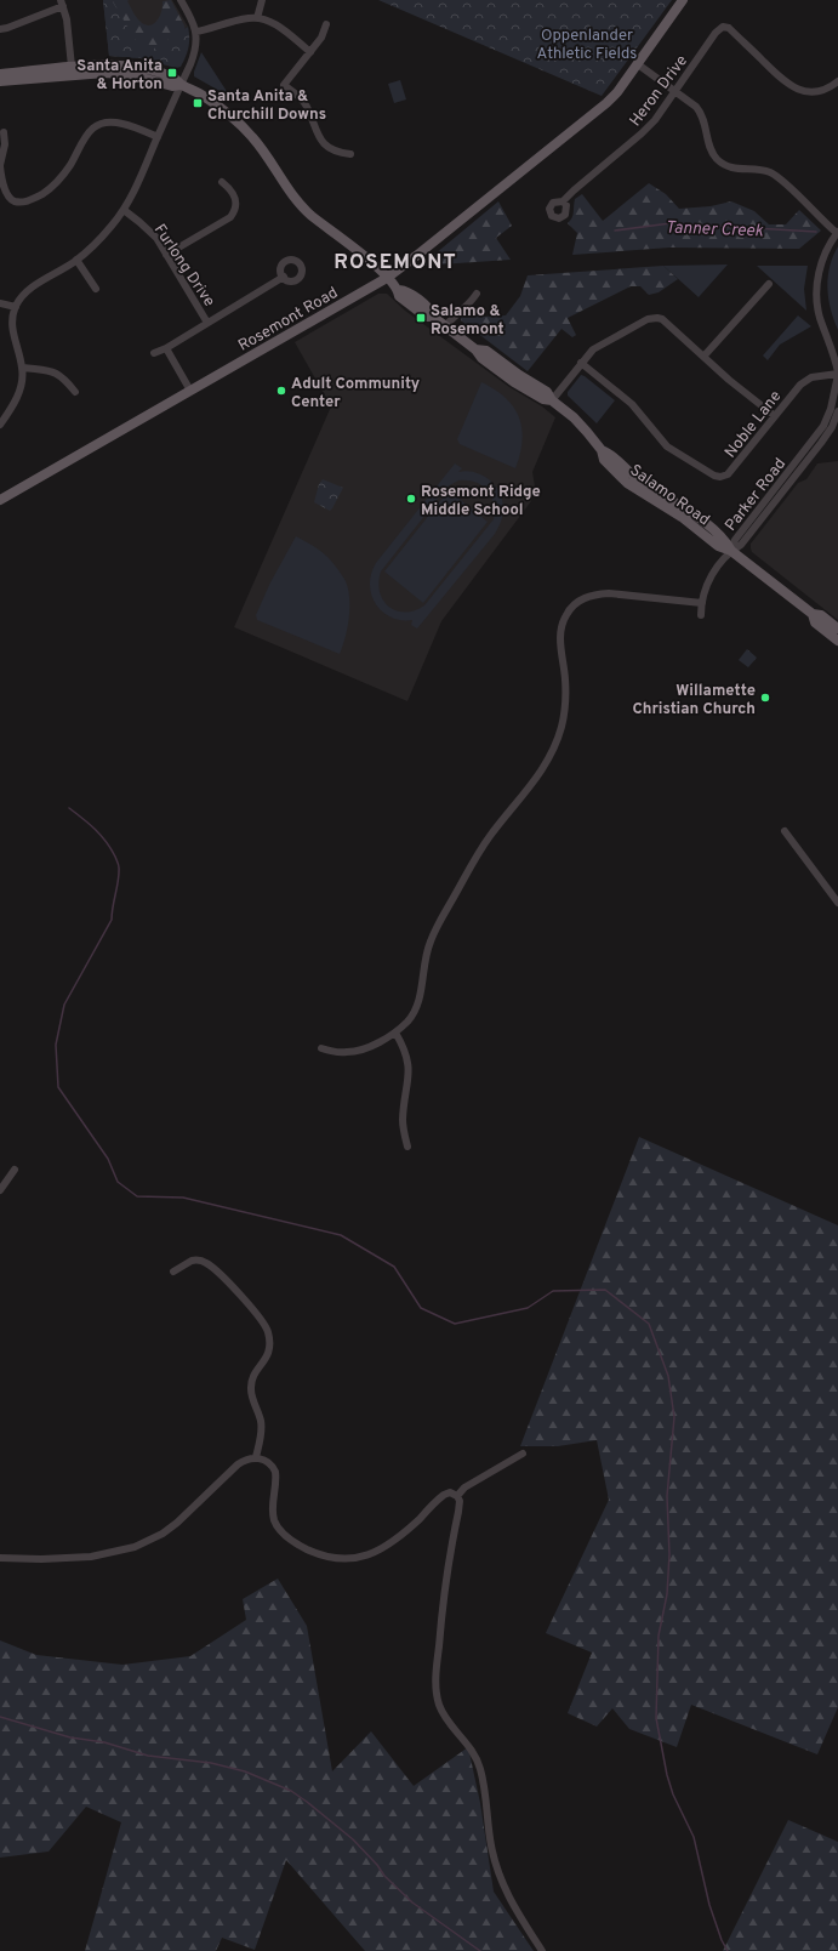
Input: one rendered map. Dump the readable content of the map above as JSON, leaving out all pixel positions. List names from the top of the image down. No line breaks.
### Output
{"streets":{"main road":["Rosemont Road","Salamo Road"],"street":["Heron Drive","Furlong Drive","Noble Lane","Parker Road"]},"crossings":[["Rosemont Road","Salamo Road"],["Noble Lane","Parker Road"],["Salamo Road","Parker Road"]],"districts":["ROSEMONT"],"water":["Tanner Creek"],"parks":["Oppenlander Athletic Fields"],"places":{"transit":["Santa Anita & Horton","Santa Anita & Churchill Downs","Salamo & Rosemont"],"other":["Adult Community Center","Rosemont Ridge Middle School","Willamette Christian Church"]}}
